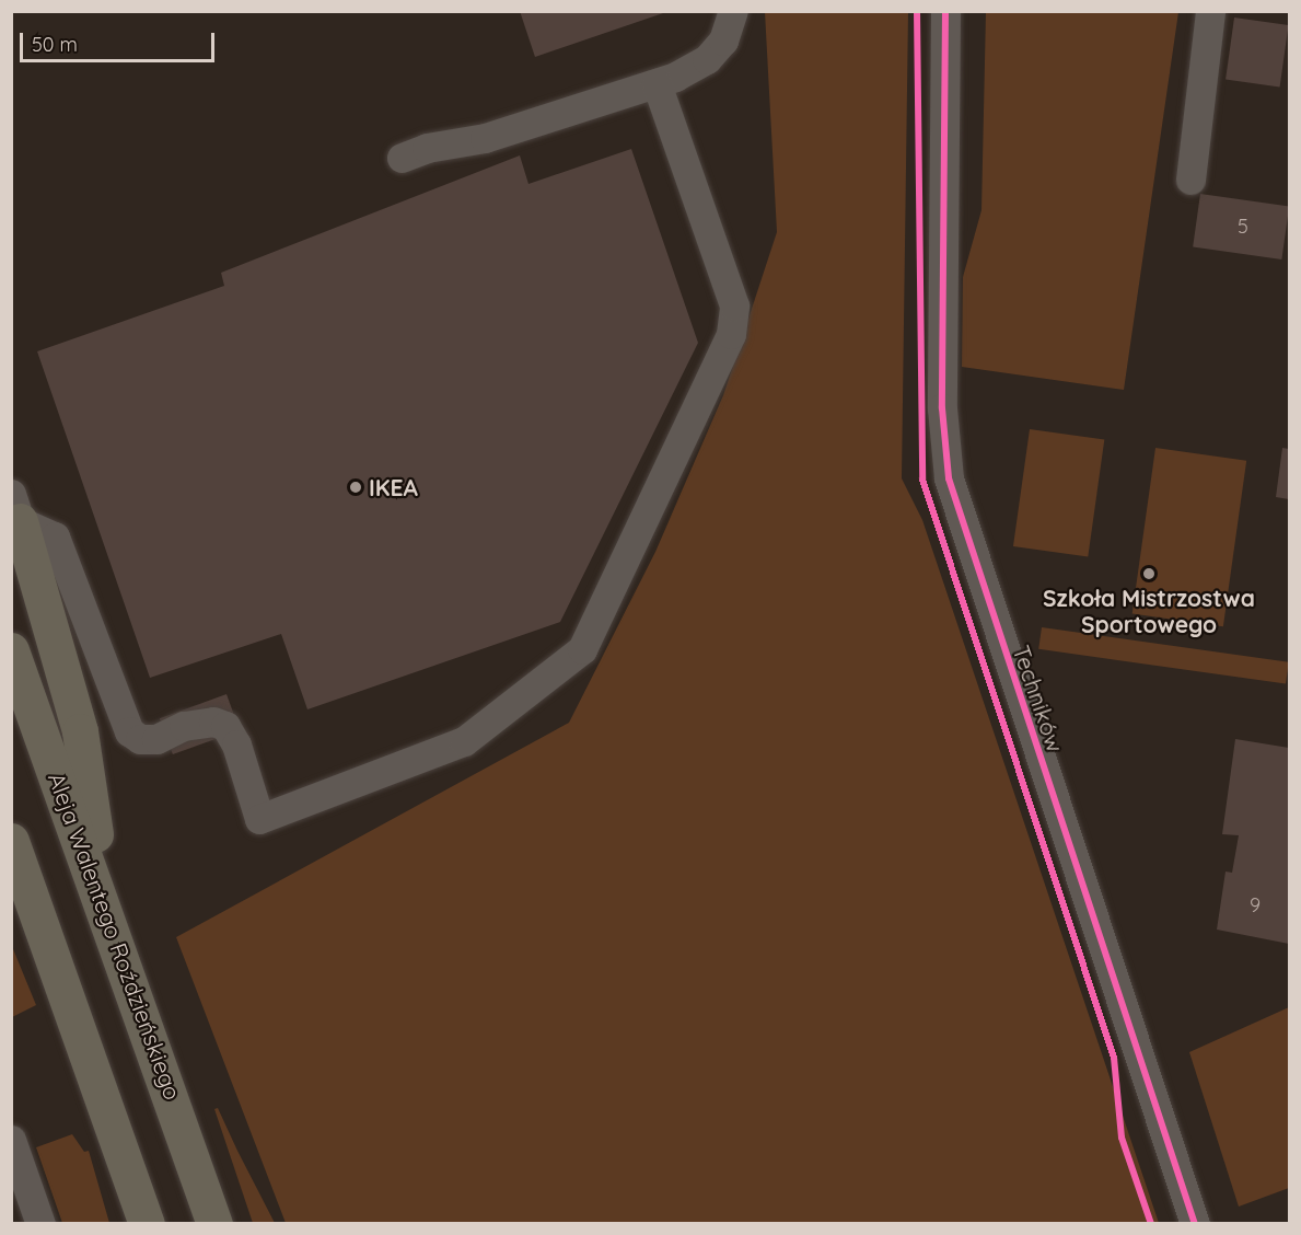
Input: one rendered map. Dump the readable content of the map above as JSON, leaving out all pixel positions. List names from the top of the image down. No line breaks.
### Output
{"streets":{"highway":["Aleja Walentego Roździeńskiego"],"street":["Techników"]},"places":["IKEA","Szkoła Mistrzostwa Sportowego"],"house_numbers":["5","9"],"scale_bar":"50 m"}
